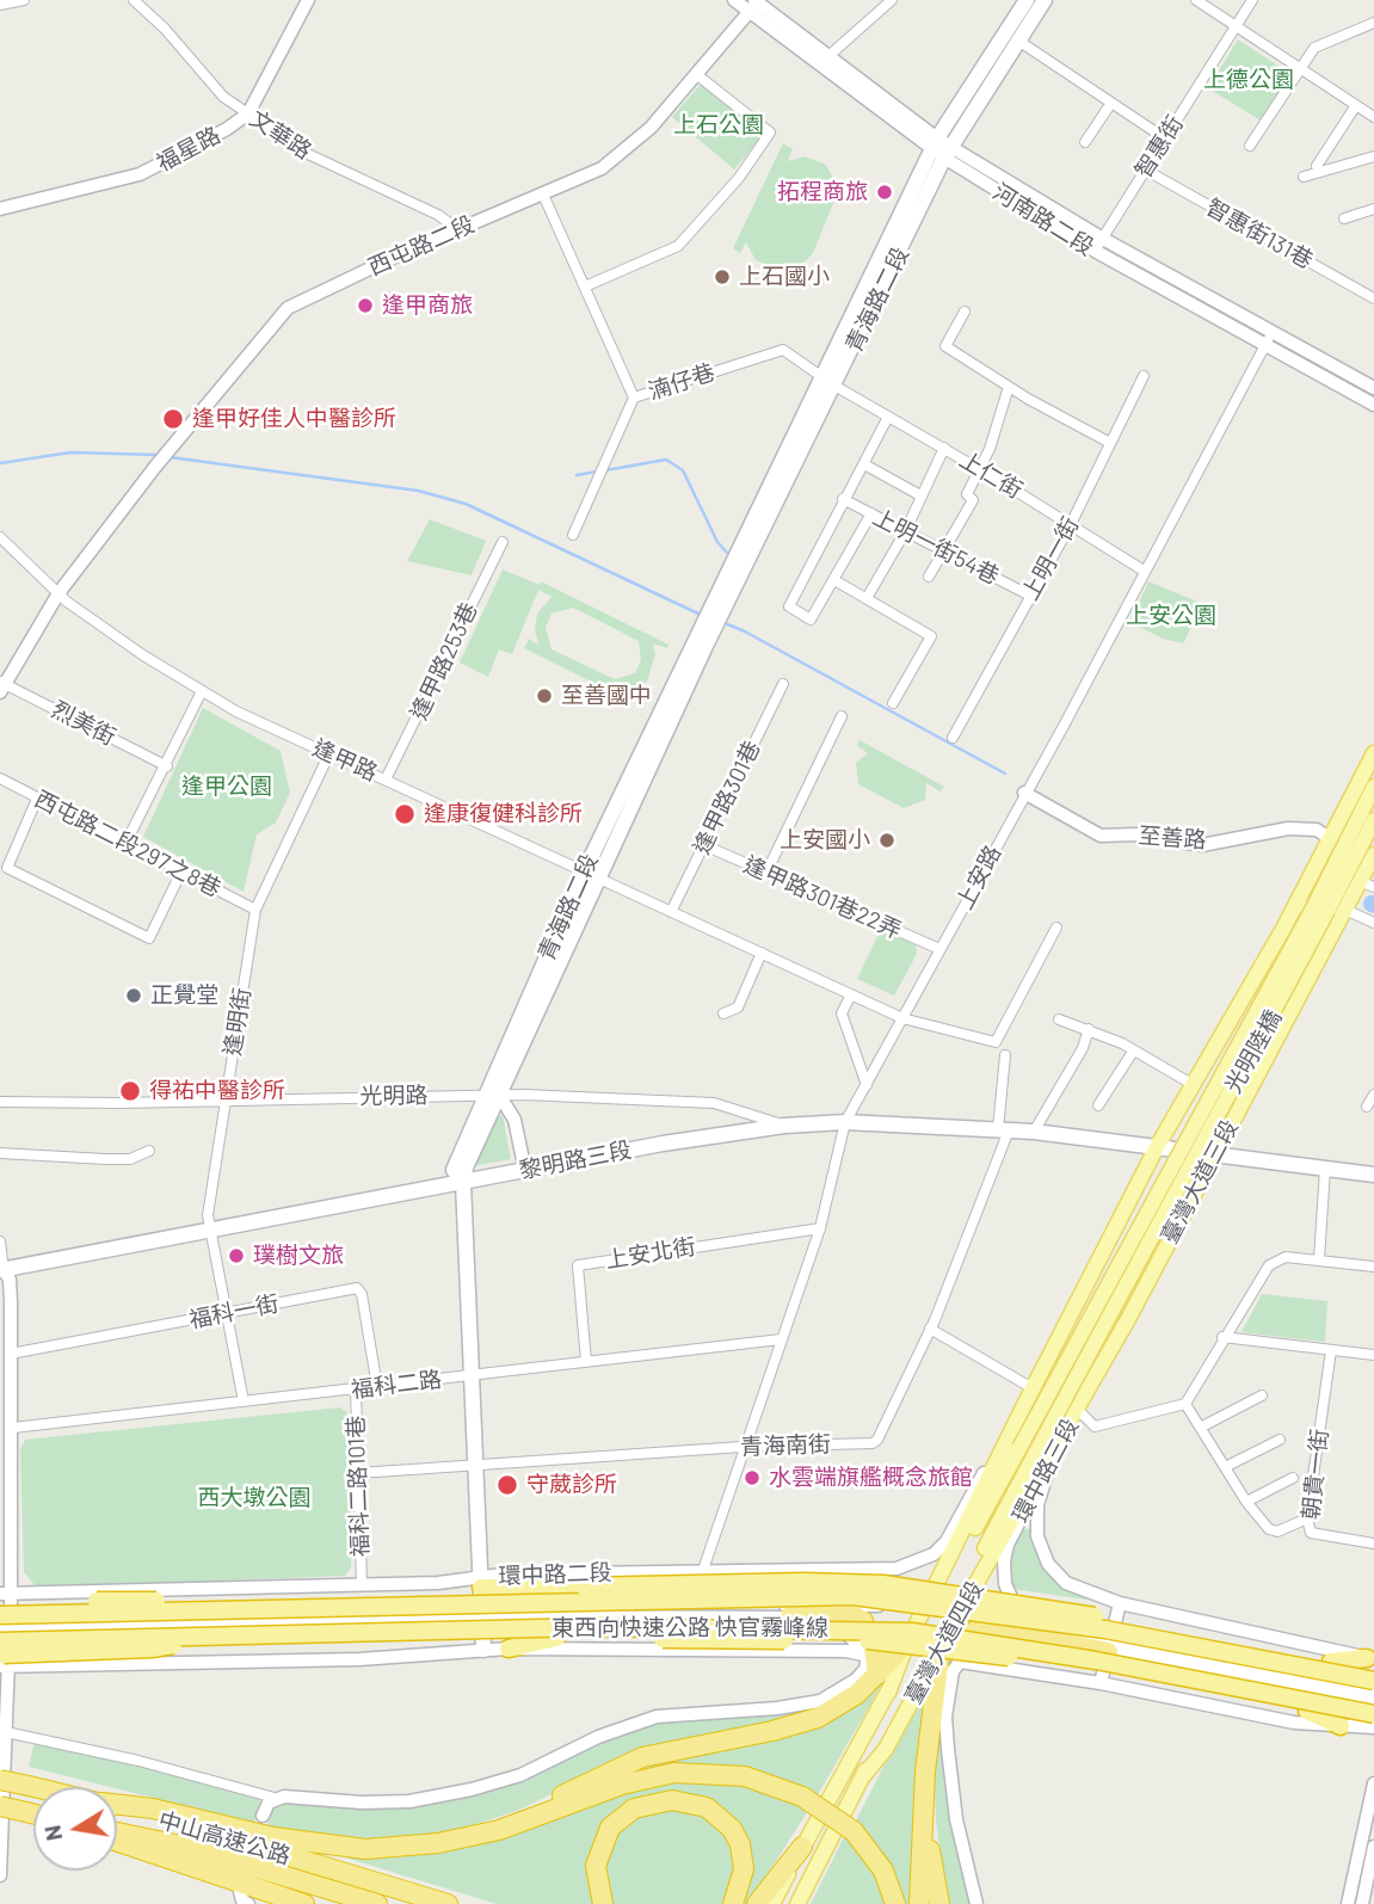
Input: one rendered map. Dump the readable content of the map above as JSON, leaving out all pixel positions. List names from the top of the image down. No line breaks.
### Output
{"streets":{"highway":["東西向快速公路 快官霧峰線","中山高速公路"],"main road":["青海路二段","光明陸橋","黎明路三段","臺灣大道三段","臺灣大道四段"],"street":["文華路","智惠街","福星路","河南路二段","智惠街131巷","西屯路二段","湳仔巷","上仁街","上明一街54巷","上明一街","逢甲路253巷","烈美街","逢甲路","逢甲路301巷","至善路","西屯路二段297之8巷","上安路","逢甲路301巷22弄","逢明街","光明路","上安北街","福科一街","福科二路","青海南街","環中路三段","朝貴一街","福科二路101巷","環中路二段"]},"crossings":[["文華路","福星路"],["文華路","西屯路二段"],["智惠街","河南路二段"],["智惠街","智惠街131巷"],["河南路二段","西屯路二段"],["河南路二段","青海路二段"],["河南路二段","上安路"],["西屯路二段","湳仔巷"],["西屯路二段","逢甲路"],["青海路二段","湳仔巷"],["青海路二段","上仁街"],["青海路二段","逢甲路"],["青海路二段","光明路"],["青海路二段","黎明路三段"],["青海路二段","福科二路"],["青海路二段","青海南街"],["青海路二段","環中路二段"],["湳仔巷","上仁街"],["上仁街","上明一街"],["上仁街","上安路"],["上明一街54巷","上明一街"],["逢甲路253巷","逢甲路"],["逢甲路","逢甲路301巷"],["逢甲路","上安路"],["逢甲路","逢明街"],["逢甲路301巷","逢甲路301巷22弄"],["至善路","上安路"],["西屯路二段297之8巷","逢明街"],["上安路","逢甲路301巷22弄"],["上安路","黎明路三段"],["上安路","上安北街"],["上安路","福科二路"],["上安路","青海南街"],["上安路","環中路二段"],["逢明街","光明路"],["逢明街","黎明路三段"],["逢明街","福科一街"],["逢明街","福科二路"],["光明陸橋","臺灣大道四段"],["光明路","黎明路三段"],["黎明路三段","臺灣大道三段"],["黎明路三段","青海南街"],["臺灣大道三段","環中路三段"],["臺灣大道三段","臺灣大道四段"],["上安北街","福科二路"],["福科一街","福科二路"],["福科二路","福科二路101巷"],["青海南街","福科二路101巷"],["環中路二段","東西向快速公路 快官霧峰線"],["東西向快速公路 快官霧峰線","臺灣大道四段"]],"parks":["上德公園","上石公園","上安公園","逢甲公園","西大墩公園"],"places":["拓程商旅","上石國小","逢甲商旅","逢甲好佳人中醫診所","至善國中","逢康復健科診所","上安國小","正覺堂","得祐中醫診所","璞樹文旅","水雲端旗艦概念旅館","守葳診所"],"north":"left"}
